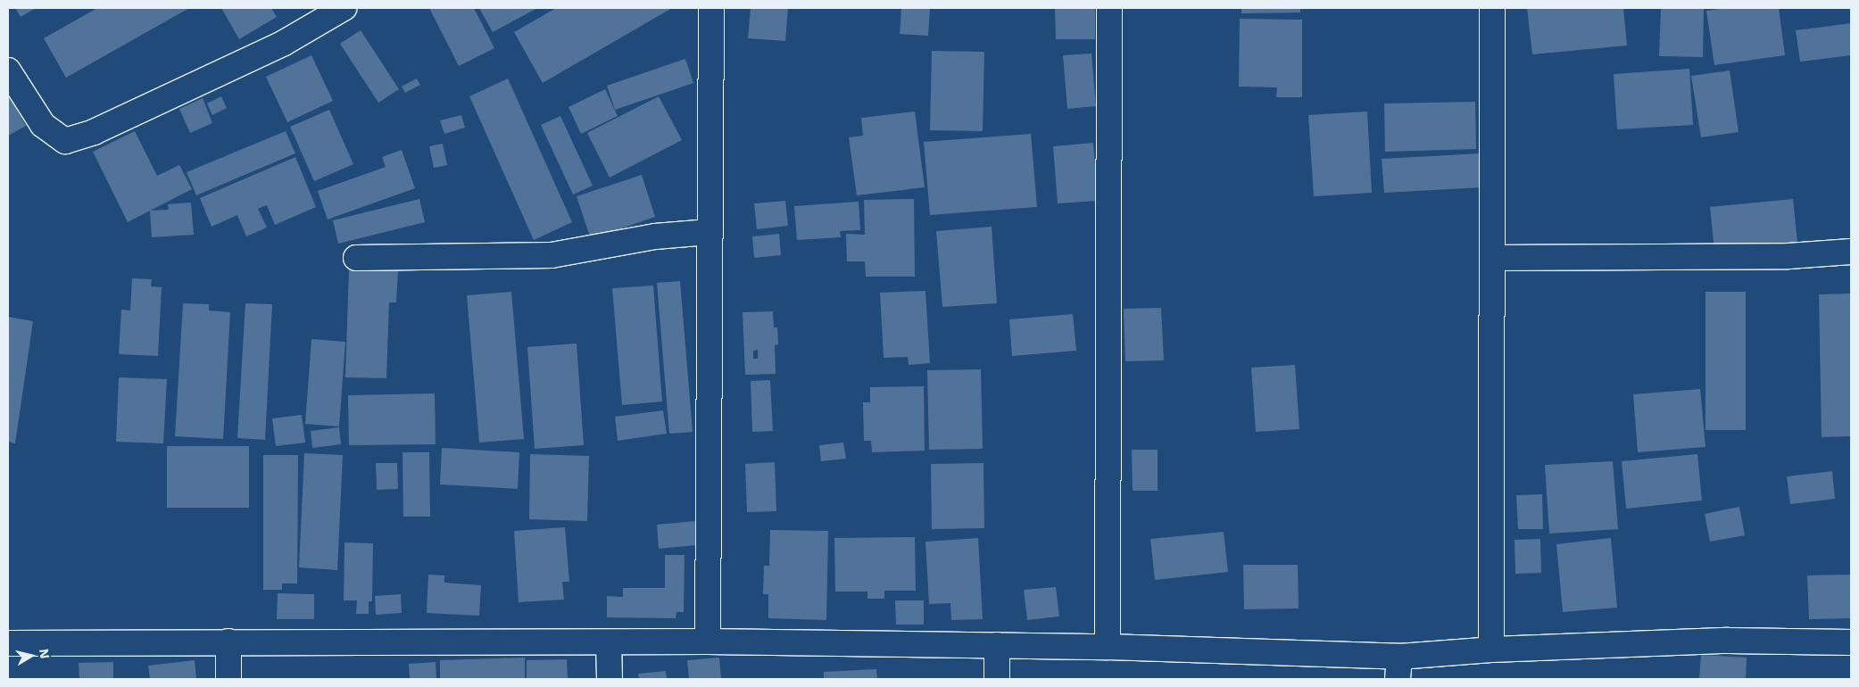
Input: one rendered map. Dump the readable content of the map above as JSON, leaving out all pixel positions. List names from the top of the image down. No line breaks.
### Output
{"north":"right"}
